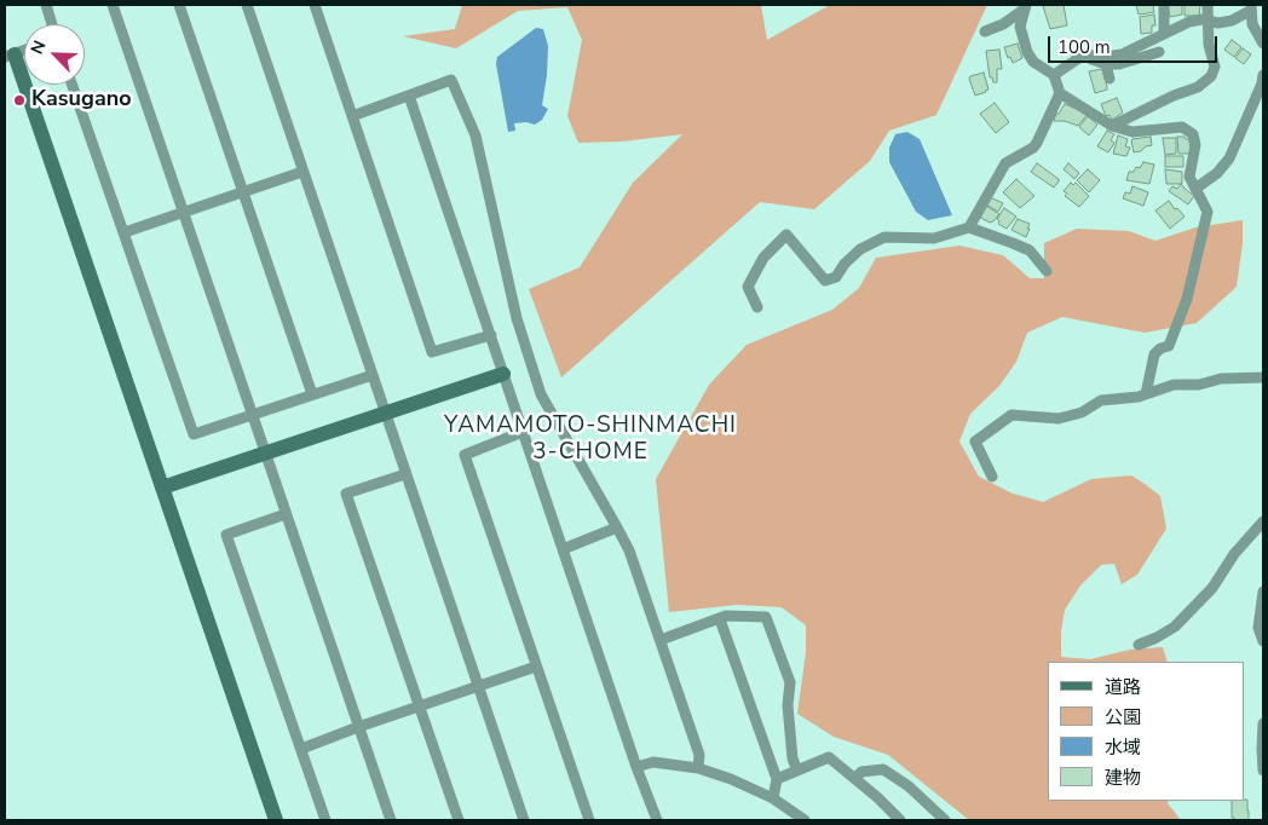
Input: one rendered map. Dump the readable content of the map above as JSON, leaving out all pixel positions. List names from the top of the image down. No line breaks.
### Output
{"districts":["YAMAMOTO-SHINMACHI 3-CHOME"],"places":["Kasugano"],"legend":["道路","公園","水域","建物"],"scale_bar":"100 m","north":"top left"}
